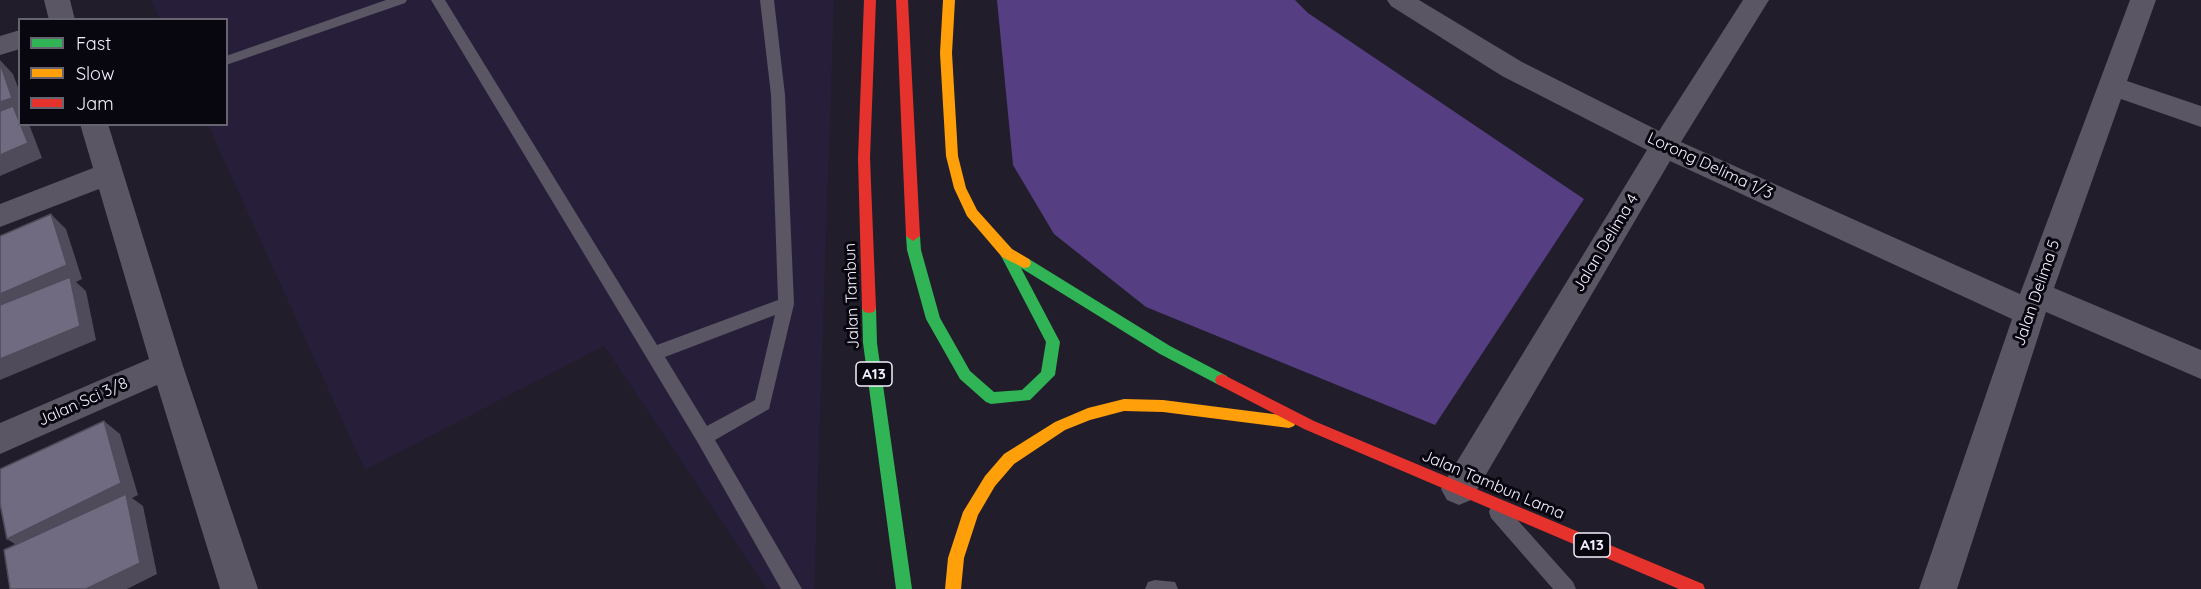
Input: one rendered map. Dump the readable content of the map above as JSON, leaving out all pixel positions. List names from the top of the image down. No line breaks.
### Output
{"streets":{"main road":["Jalan Tambun","A13","Jalan Tambun Lama"],"street":["Lorong Delima 1/3","Jalan Delima 4","Jalan Delima 5","Jalan Sci 3/8"]},"crossings":[["Lorong Delima 1/3","Jalan Delima 4"],["Lorong Delima 1/3","Jalan Delima 5"],["Jalan Delima 4","Jalan Tambun Lama"]],"legend":["Fast","Slow","Jam"]}
